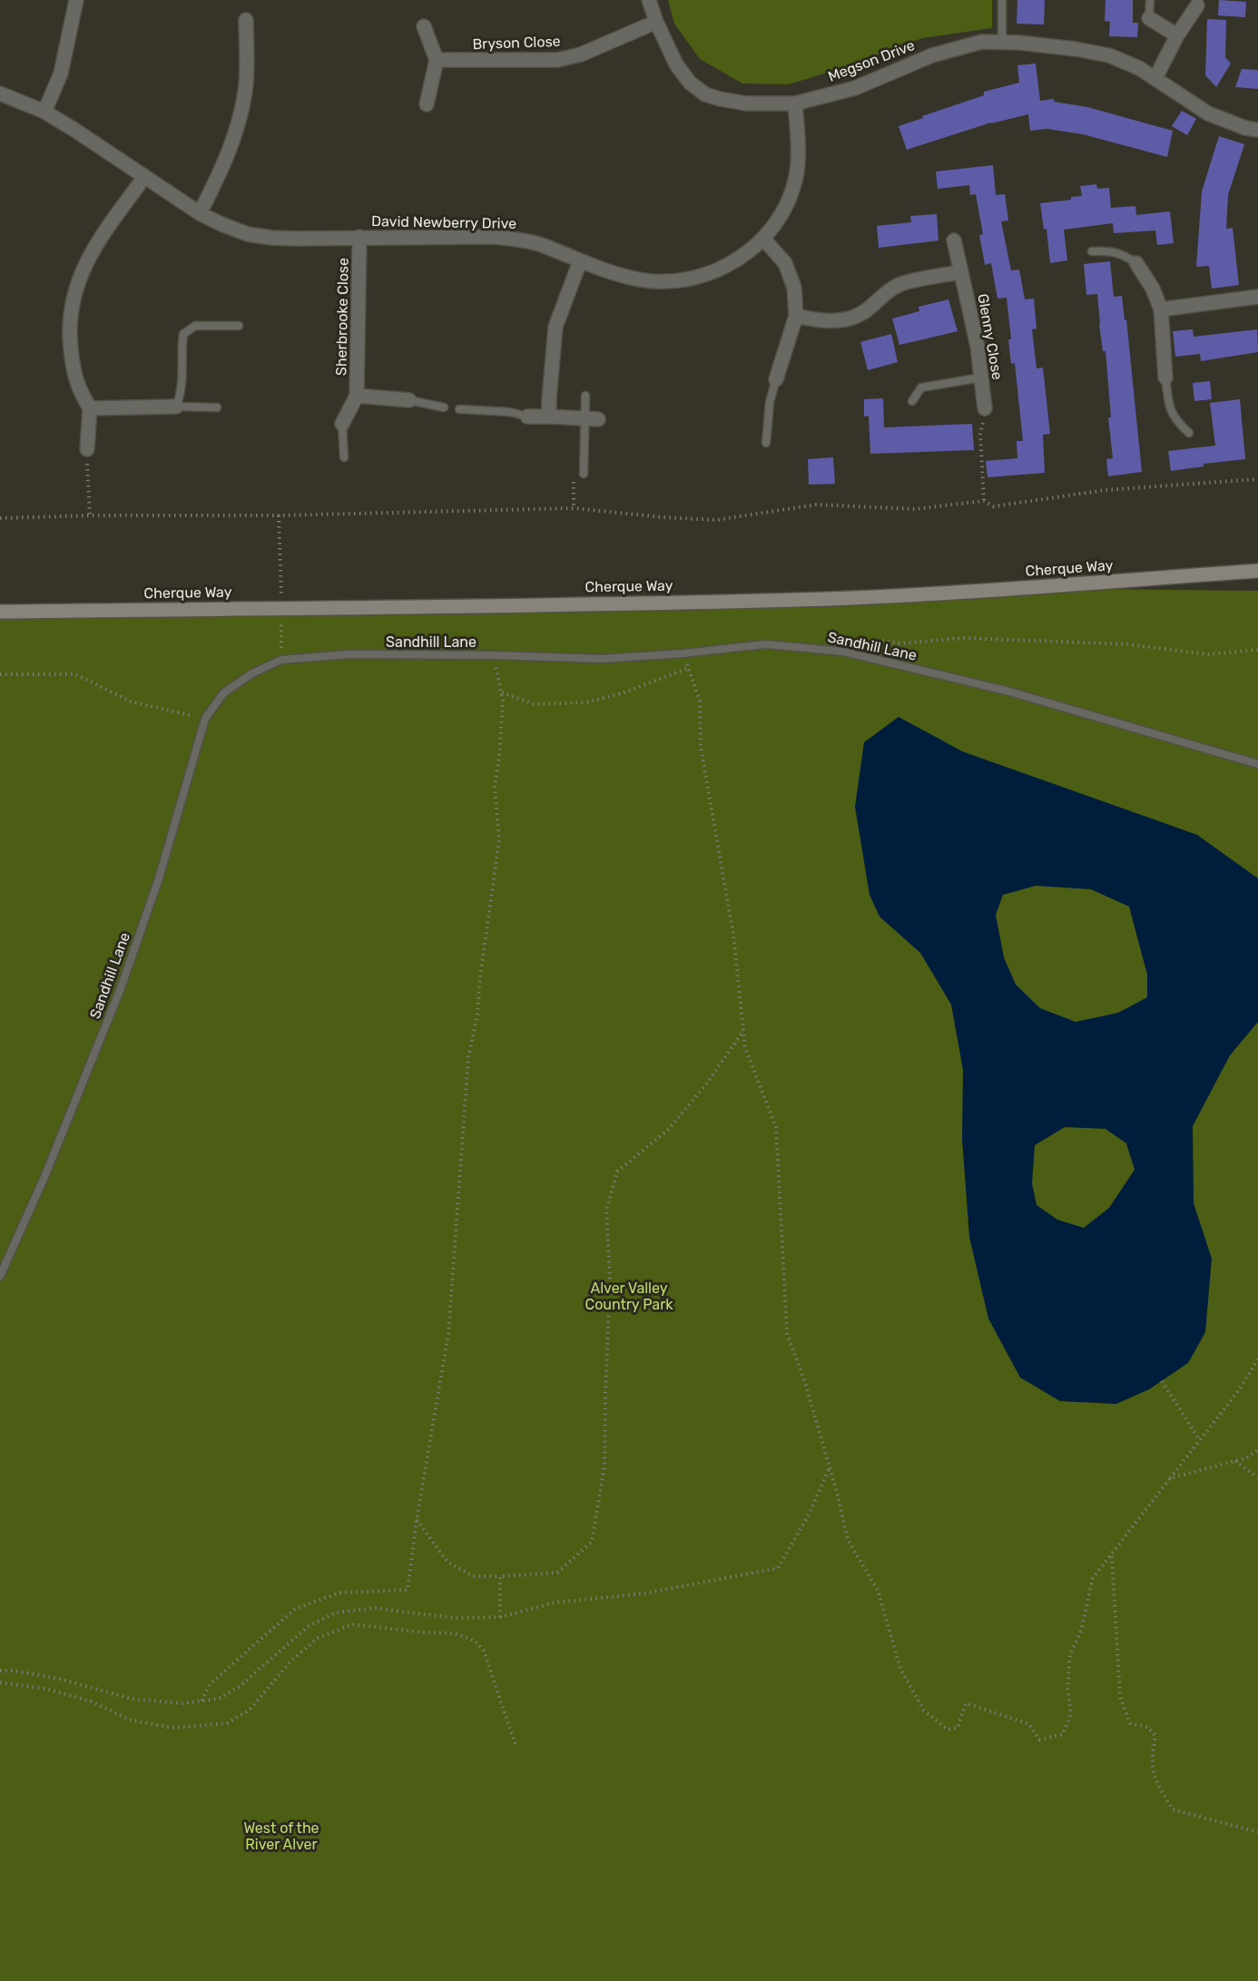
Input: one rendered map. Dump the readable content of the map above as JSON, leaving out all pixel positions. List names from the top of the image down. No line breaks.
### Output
{"streets":{"street":["Bryson Close","Megson Drive","David Newberry Drive","Sherbrooke Close","Glenny Close","Cherque Way"],"lane":["Sandhill Lane"]},"crossings":[["Bryson Close","Megson Drive"],["Megson Drive","David Newberry Drive"],["David Newberry Drive","Sherbrooke Close"]],"parks":["Alver Valley Country Park","West of the River Alver"]}
